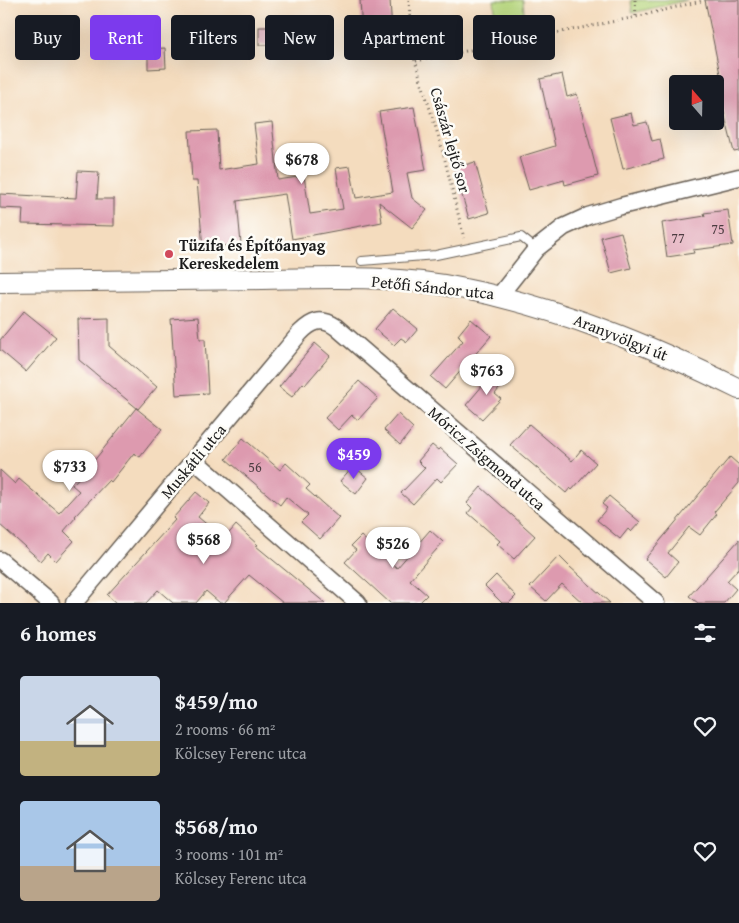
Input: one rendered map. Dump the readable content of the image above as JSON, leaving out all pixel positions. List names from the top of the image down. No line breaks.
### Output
{"streets":{"street":["Petőfi Sándor utca","Aranyvölgyi út","Móricz Zsigmond utca","Muskátli utca"],"path":["Császár lejtő sor"]},"crossings":[["Petőfi Sándor utca","Aranyvölgyi út"],["Móricz Zsigmond utca","Muskátli utca"]],"places":["Tüzifa és Építőanyag Kereskedelem"],"house_numbers":["75","77","56"],"north":"top","page":{"chip":["Buy","Rent","Filters","New","Apartment","House"],"price":["$678","$763","$459","$733","$568","$526"],"heading":"6 homes","list":[{"name":"$459/mo","note":"2 rooms · 66 m² · Kölcsey Ferenc utca"},{"name":"$568/mo","note":"3 rooms · 101 m² · Kölcsey Ferenc utca"}]}}
